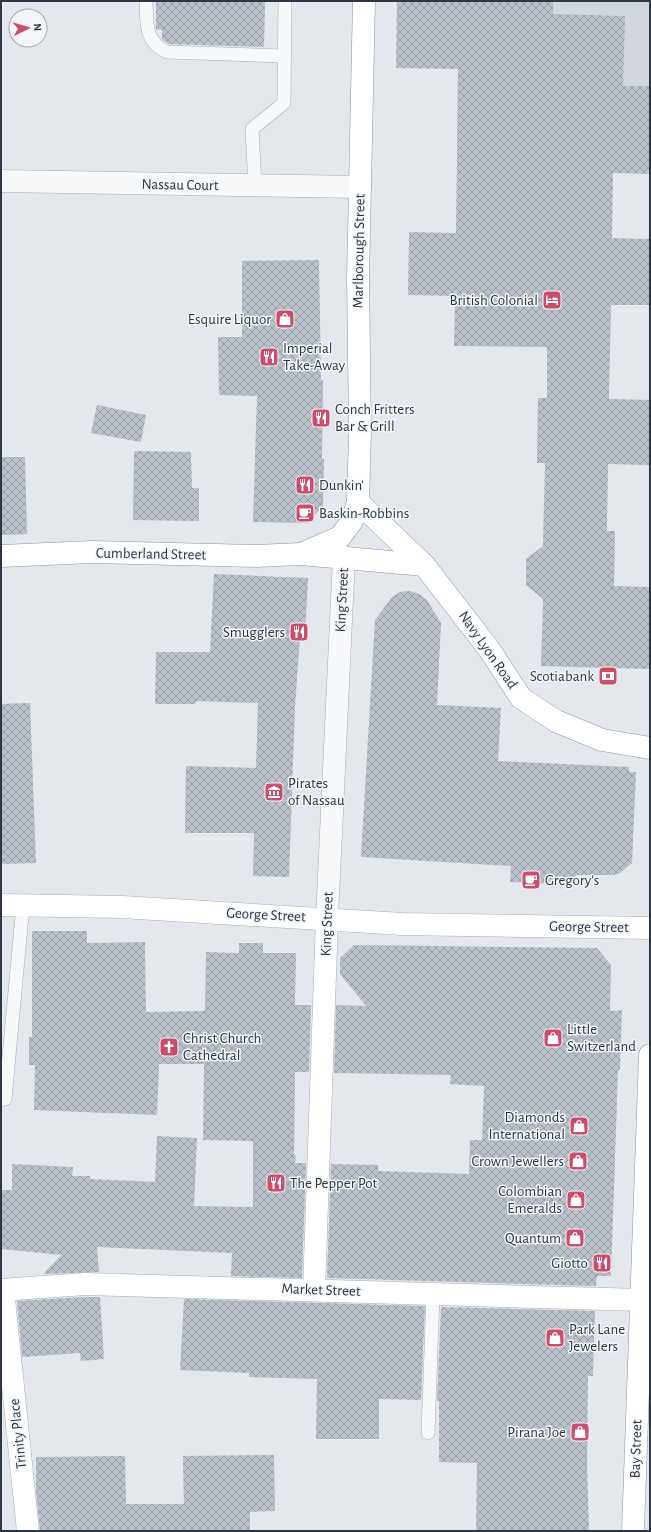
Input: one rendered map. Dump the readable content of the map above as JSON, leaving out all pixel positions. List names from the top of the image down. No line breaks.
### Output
{"streets":{"main road":["Marlborough Street","Cumberland Street","King Street","Navy Lyon Road","George Street","Market Street","Trinity Place","Bay Street"],"street":["Nassau Court"]},"crossings":[["Nassau Court","Marlborough Street"],["Marlborough Street","Cumberland Street"],["Marlborough Street","Navy Lyon Road"],["Cumberland Street","King Street"],["Cumberland Street","Navy Lyon Road"],["King Street","George Street"],["King Street","Market Street"],["Market Street","Trinity Place"],["Market Street","Bay Street"]],"places":{"hotel":["British Colonial"],"shop":["Esquire Liquor","Little Switzerland","Diamonds International","Crown Jewellers","Colombian Emeralds","Quantum","Park Lane Jewelers","Pirana Joe"],"restaurant":["Imperial Take-Away","Conch Fritters Bar & Grill","Dunkin'","Smugglers","The Pepper Pot","Giotto"],"cafe":["Baskin-Robbins","Gregory’s"],"bank":["Scotiabank"],"museum":["Pirates of Nassau"],"church":["Christ Church Cathedral"]},"north":"right"}
